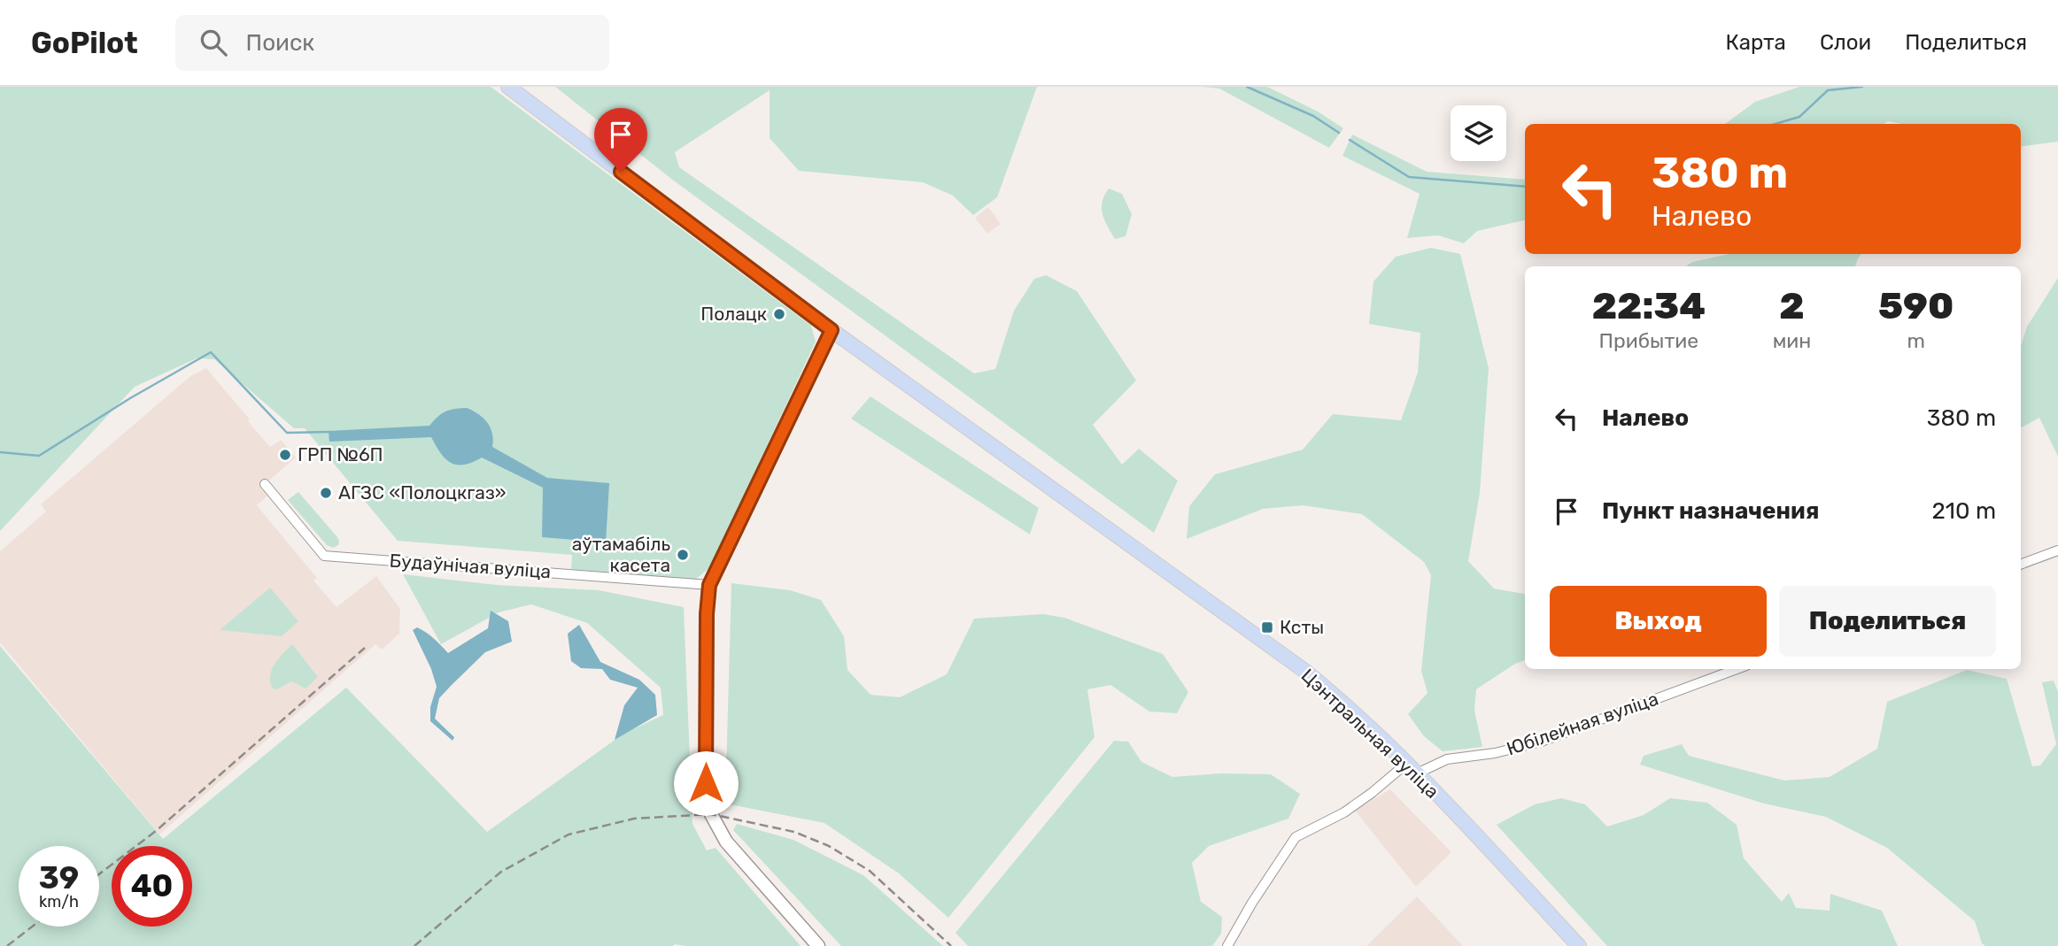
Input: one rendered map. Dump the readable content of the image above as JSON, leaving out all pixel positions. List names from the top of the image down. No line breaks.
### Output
{"streets":{"main road":["Цэнтральная вуліца"],"street":["Будаўнічая вуліца","Юбілейная вуліца"]},"crossings":[["Юбілейная вуліца","Цэнтральная вуліца"]],"places":{"other":["Полацк","ГРП №6П","АГЗС «Полоцкгаз»","аўтамабіль касета"],"transit":["Ксты"]},"page":{"header":"GoPilot","search":"Поиск","nav":["Карта","Слои","Поделиться"],"turn":["380 m","Налево"],"eta":["22:34","Прибытие","2","мин","590","m"],"list":[{"name":"Налево","value":"380 m"},{"name":"Пункт назначения","value":"210 m"}],"buttons":["Выход","Поделиться"],"speed":"39 km/h","limit":"40"}}
